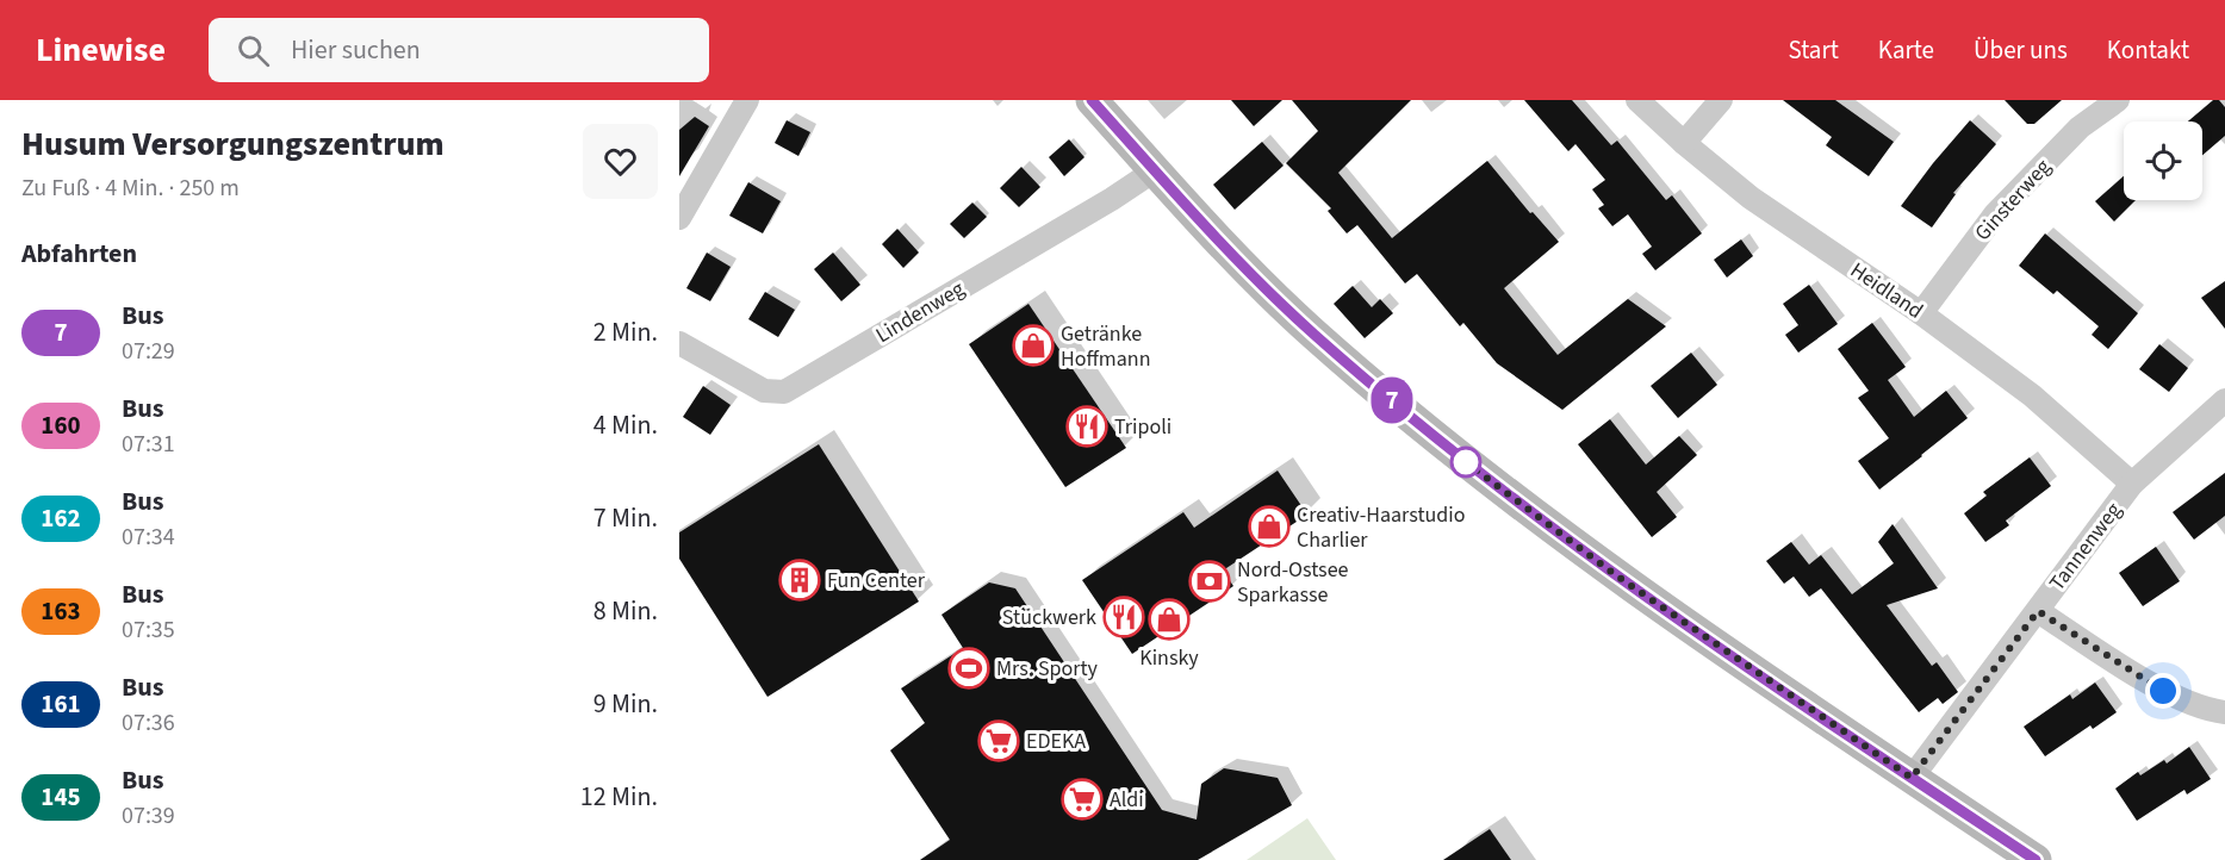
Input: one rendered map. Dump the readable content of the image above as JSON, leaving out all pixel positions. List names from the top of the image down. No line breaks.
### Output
{"streets":{"street":["Ginsterweg","Heidland","Lindenweg","Tannenweg"]},"crossings":[["Ginsterweg","Heidland"],["Heidland","Tannenweg"]],"places":{"shop":["Getränke Hoffmann","Creativ-Haarstudio Charlier","Kinsky"],"restaurant":["Tripoli","Stückwerk"],"building":["Fun Center"],"bank":["Nord-Ostsee Sparkasse"],"sports":["Mrs. Sporty"],"supermarket":["EDEKA","Aldi"]},"lines":["bus line 7"],"page":{"header":"Linewise","search":"Hier suchen","nav":["Start","Karte","Über uns","Kontakt"],"heading":[["Husum Versorgungszentrum","Zu Fuß · 4 Min. · 250 m"],"Abfahrten"],"on_map":"7","list":[{"mark":"7","name":"Bus","note":"07:29","value":"2 Min."},{"mark":"160","name":"Bus","note":"07:31","value":"4 Min."},{"mark":"162","name":"Bus","note":"07:34","value":"7 Min."},{"mark":"163","name":"Bus","note":"07:35","value":"8 Min."},{"mark":"161","name":"Bus","note":"07:36","value":"9 Min."},{"mark":"145","name":"Bus","note":"07:39","value":"12 Min."}]}}
